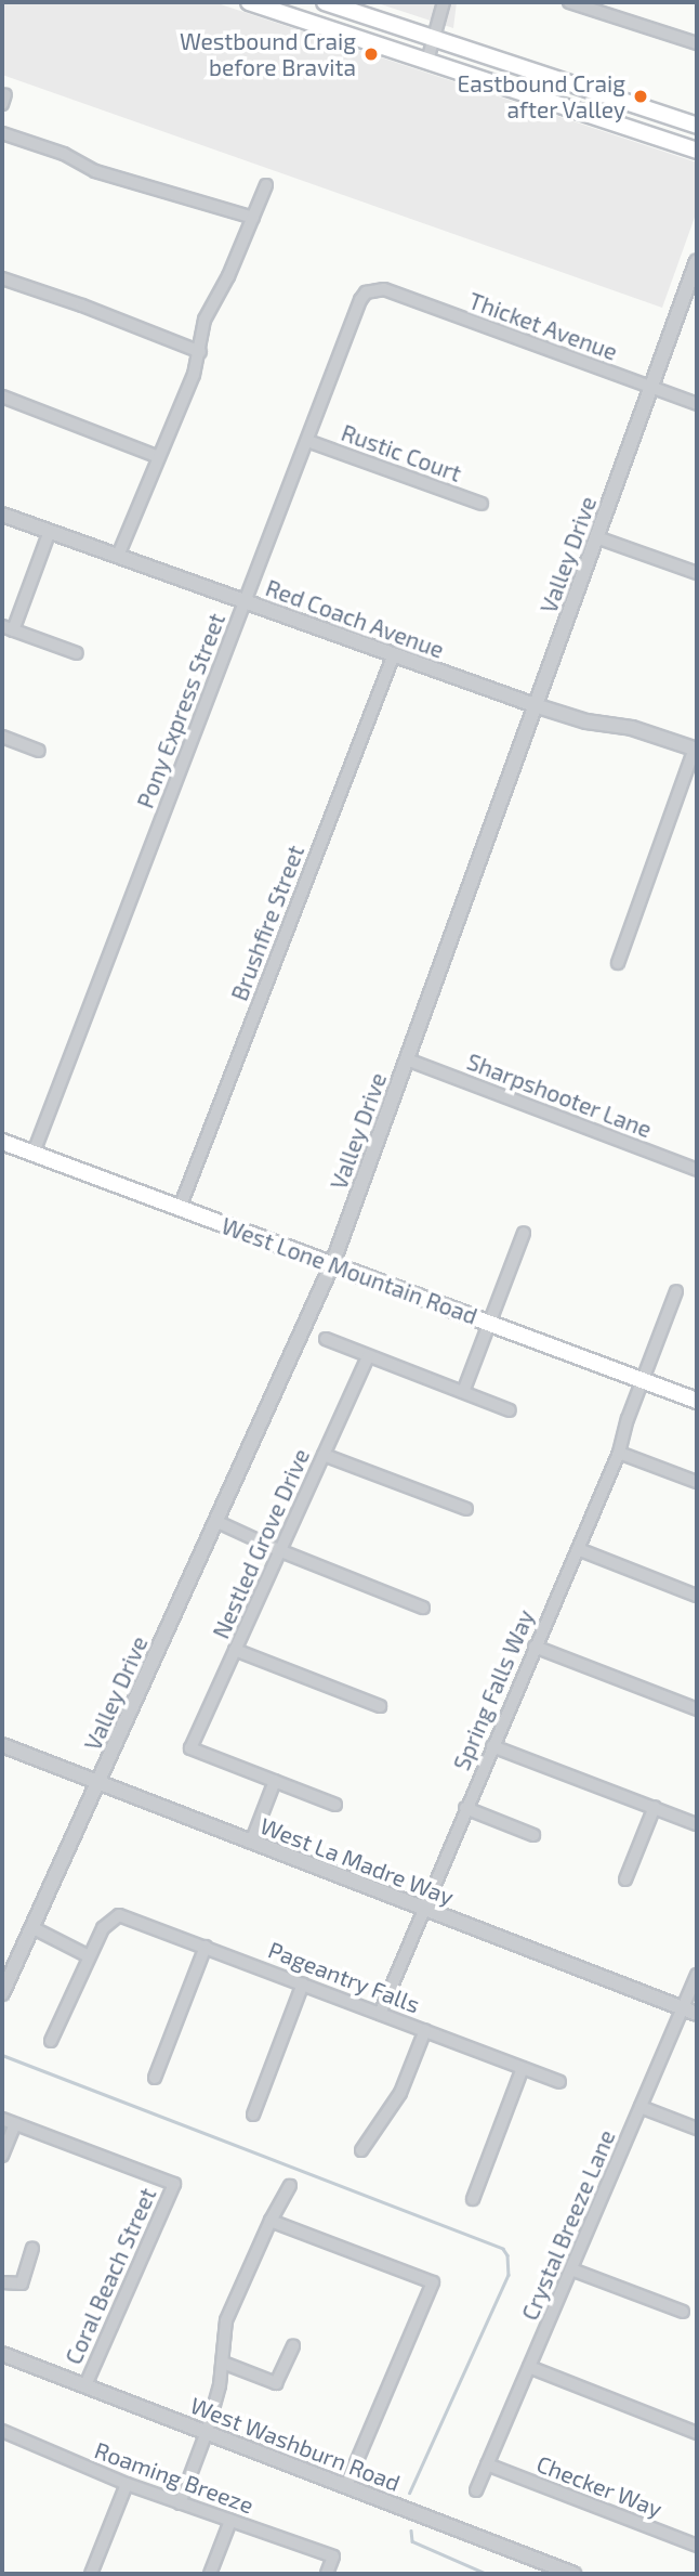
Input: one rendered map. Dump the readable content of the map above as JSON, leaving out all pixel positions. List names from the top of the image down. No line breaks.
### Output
{"streets":{"main road":["West Lone Mountain Road"],"street":["Thicket Avenue","Rustic Court","Valley Drive","Red Coach Avenue","Pony Express Street","Brushfire Street","Sharpshooter Lane","Nestled Grove Drive","Spring Falls Way","West La Madre Way","Pageantry Falls","Crystal Breeze Lane","Coral Beach Street","West Washburn Road","Roaming Breeze","Checker Way"]},"crossings":[["Thicket Avenue","Valley Drive"],["Thicket Avenue","Pony Express Street"],["Rustic Court","Pony Express Street"],["Valley Drive","Red Coach Avenue"],["Valley Drive","Sharpshooter Lane"],["Valley Drive","West Lone Mountain Road"],["Valley Drive","West La Madre Way"],["Red Coach Avenue","Pony Express Street"],["Red Coach Avenue","Brushfire Street"],["Pony Express Street","West Lone Mountain Road"],["Brushfire Street","West Lone Mountain Road"],["West Lone Mountain Road","Spring Falls Way"],["Spring Falls Way","West La Madre Way"],["Spring Falls Way","Pageantry Falls"],["West La Madre Way","Crystal Breeze Lane"],["Crystal Breeze Lane","Checker Way"],["Coral Beach Street","West Washburn Road"]],"places":["Westbound Craig before Bravita","Eastbound Craig after Valley"]}
